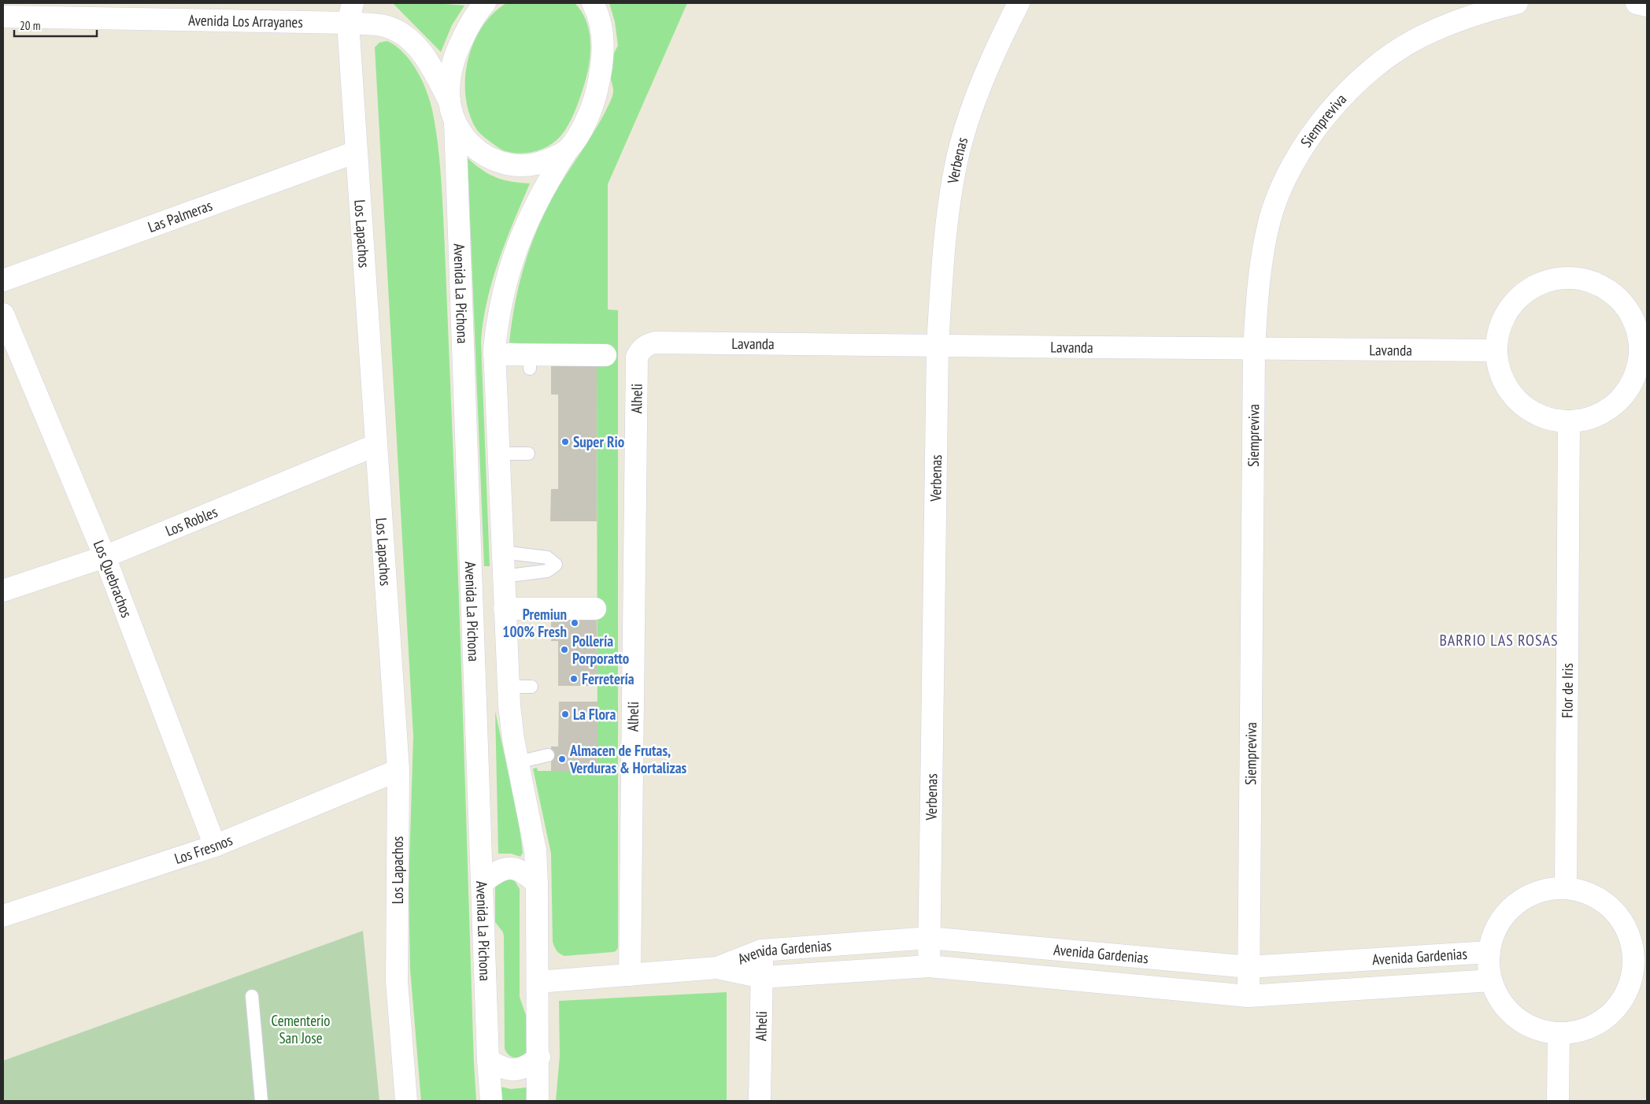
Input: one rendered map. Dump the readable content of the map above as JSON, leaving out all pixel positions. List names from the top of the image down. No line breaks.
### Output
{"streets":{"street":["Avenida Los Arrayanes","Siempreviva","Verbenas","Las Palmeras","Los Lapachos","Avenida La Pichona","Lavanda","Alheli","Los Robles","Los Quebrachos","Flor de Iris","Los Fresnos","Avenida Gardenias"]},"crossings":[["Avenida Los Arrayanes","Los Lapachos"],["Siempreviva","Lavanda"],["Siempreviva","Avenida Gardenias"],["Verbenas","Lavanda"],["Verbenas","Avenida Gardenias"],["Las Palmeras","Los Lapachos"],["Los Lapachos","Los Robles"],["Los Lapachos","Los Fresnos"],["Lavanda","Alheli"],["Alheli","Avenida Gardenias"],["Los Robles","Los Quebrachos"],["Los Quebrachos","Los Fresnos"]],"districts":["BARRIO LAS ROSAS"],"parks":["Cementerio San Jose"],"places":["Super Rio","Premiun 100% Fresh","Pollería Porporatto","Ferretería","La Flora","Almacen de Frutas, Verduras & Hortalizas"],"scale_bar":"20 m"}
